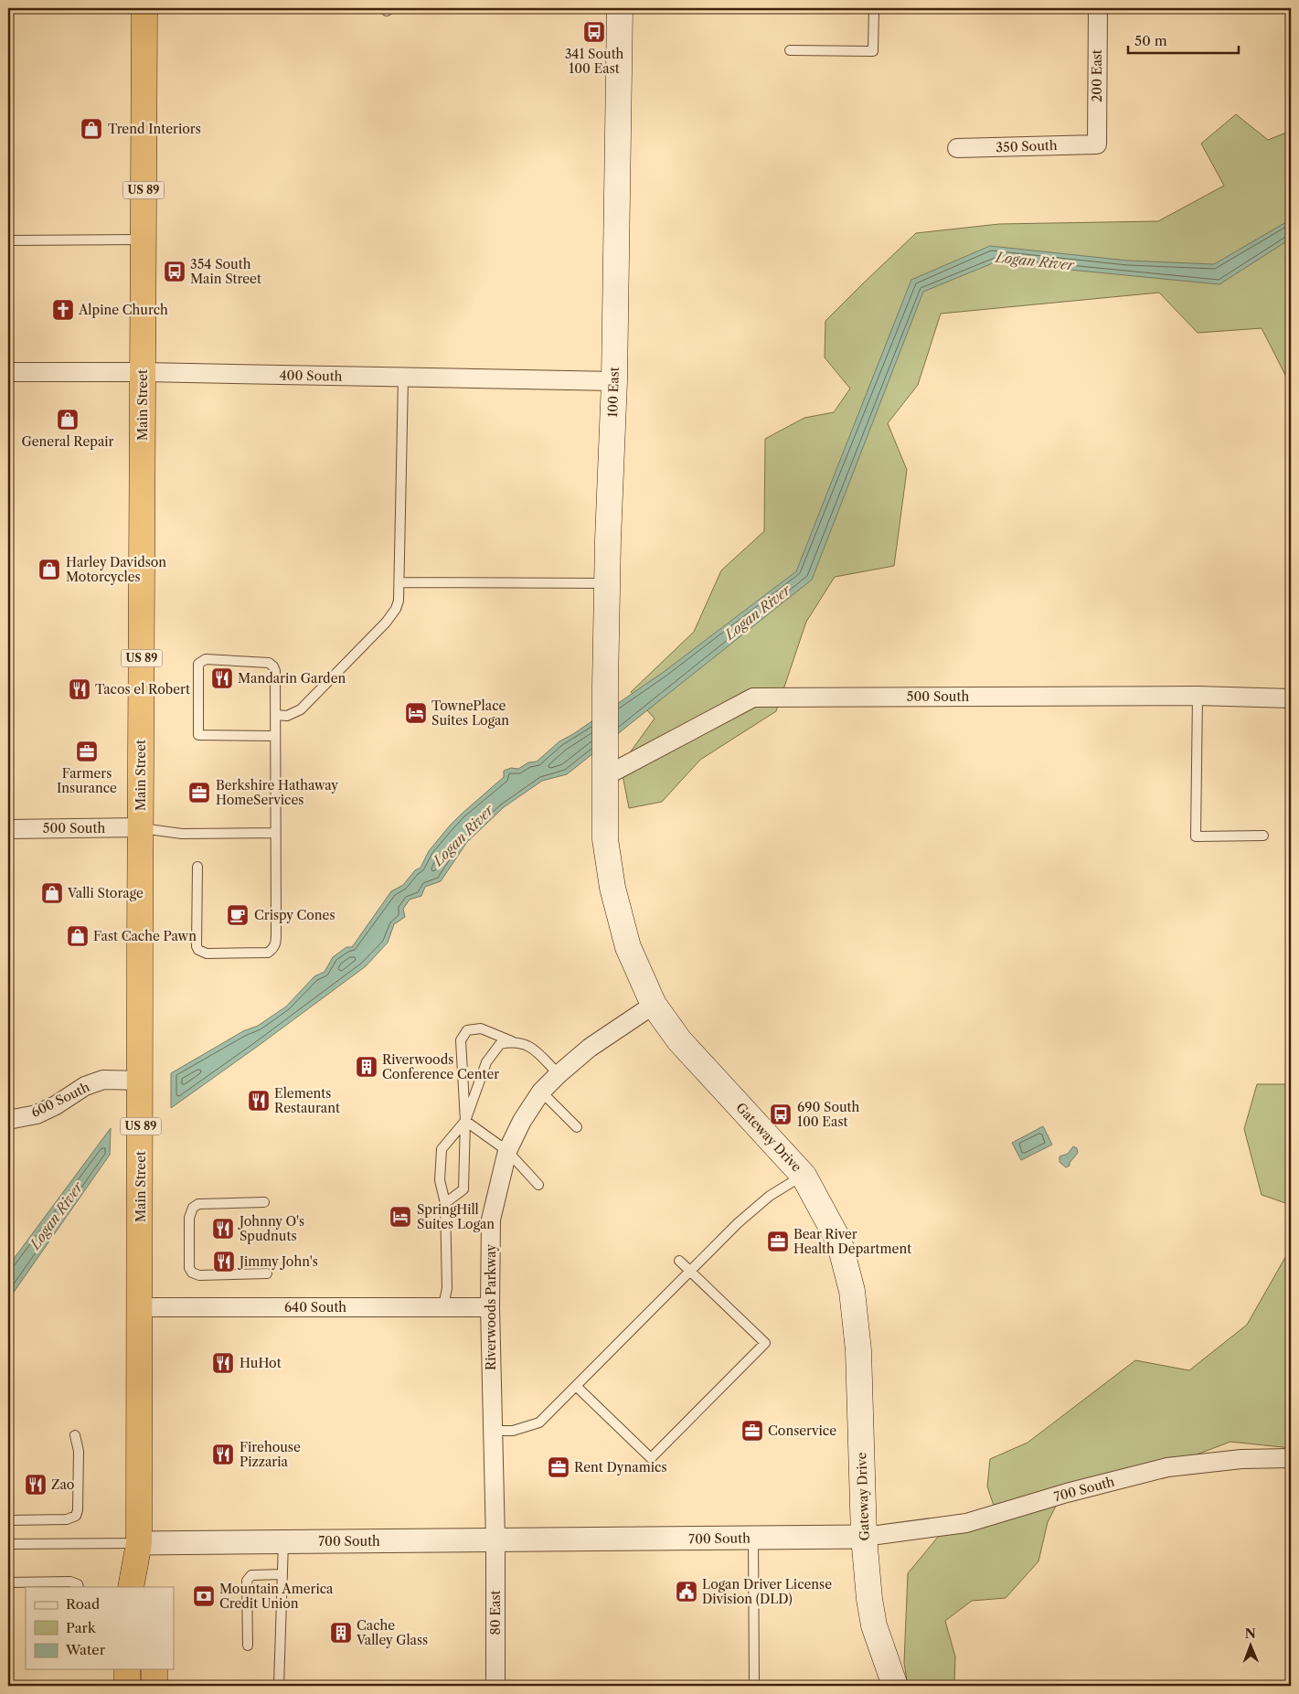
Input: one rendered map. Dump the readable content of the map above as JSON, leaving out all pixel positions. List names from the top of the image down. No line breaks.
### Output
{"streets":{"highway":["US 89","Main Street"],"main road":["100 East","Gateway Drive"],"street":["200 East","350 South","400 South","500 South","600 South","640 South","Riverwoods Parkway","700 South","80 East"]},"crossings":[["200 East","350 South"],["400 South","100 East"],["400 South","Main Street"],["100 East","500 South"],["100 East","Gateway Drive"],["Main Street","500 South"],["Main Street","600 South"],["Main Street","640 South"],["Main Street","700 South"],["500 South","Gateway Drive"],["Gateway Drive","Riverwoods Parkway"],["Gateway Drive","700 South"],["640 South","Riverwoods Parkway"],["Riverwoods Parkway","700 South"],["Riverwoods Parkway","80 East"],["700 South","80 East"]],"water":["Logan River"],"places":{"bus stop":["341 South 100 East","354 South Main Street","690 South 100 East"],"shop":["Trend Interiors","General Repair","Harley Davidson Motorcycles","Valli Storage","Fast Cache Pawn"],"church":["Alpine Church"],"restaurant":["Mandarin Garden","Tacos el Robert","Elements Restaurant","Johnny O's Spudnuts","Jimmy John's","HuHot","Firehouse Pizzaria","Zao"],"hotel":["TownePlace Suites Logan","SpringHill Suites Logan"],"office":["Farmers Insurance","Berkshire Hathaway HomeServices","Bear River Health Department","Conservice","Rent Dynamics"],"cafe":["Crispy Cones"],"building":["Riverwoods Conference Center","Cache Valley Glass"],"public building":["Logan Driver License Division (DLD)"],"bank":["Mountain America Credit Union"]},"legend":["Road","Park","Water"],"scale_bar":"50 m","north":"top"}
